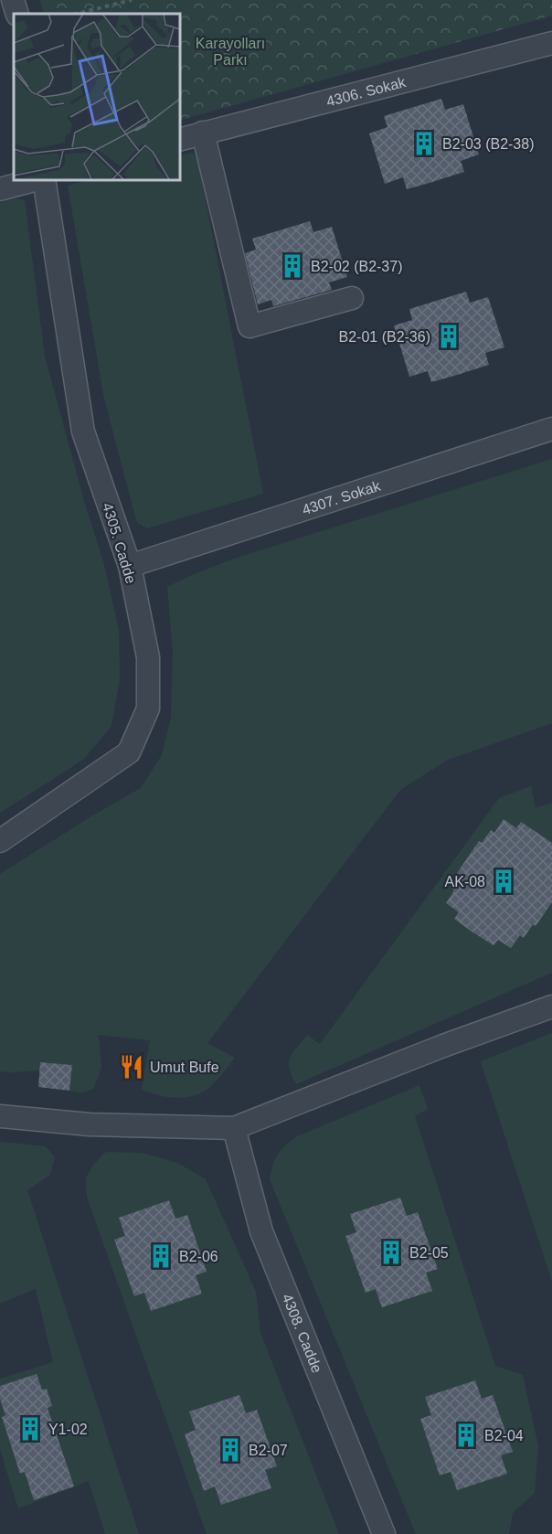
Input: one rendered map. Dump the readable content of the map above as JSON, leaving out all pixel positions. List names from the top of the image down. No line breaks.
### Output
{"streets":{"street":["4306. Sokak","4307. Sokak","4305. Cadde","4308. Cadde"]},"crossings":[["4307. Sokak","4305. Cadde"]],"parks":["Karayolları Parkı"],"places":{"building":["B2-03 (B2-38)","B2-02 (B2-37)","B2-01 (B2-36)","AK-08","B2-05","B2-06","Y1-02","B2-04","B2-07"],"restaurant":["Umut Bufe"]}}
